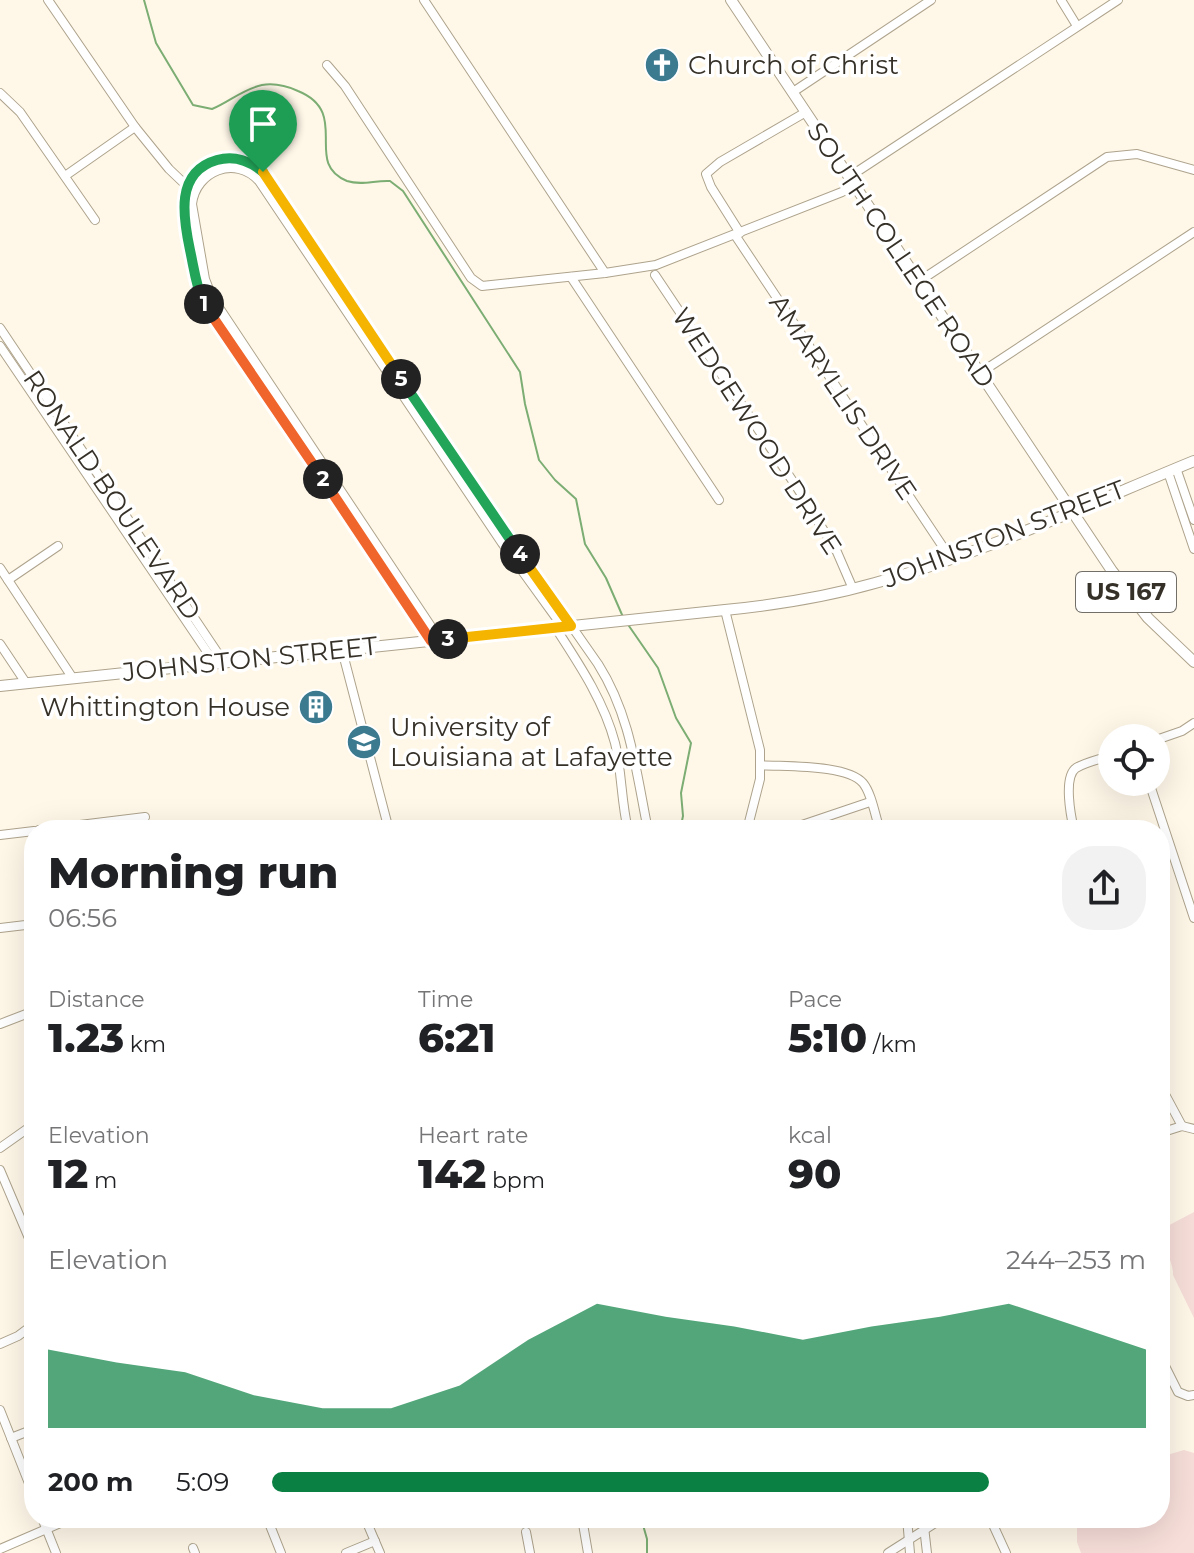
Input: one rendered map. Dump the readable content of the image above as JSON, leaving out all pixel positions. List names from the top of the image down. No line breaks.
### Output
{"streets":{"main road":["SOUTH COLLEGE ROAD","JOHNSTON STREET","US 167"],"street":["AMARYLLIS DRIVE","WEDGEWOOD DRIVE","RONALD BOULEVARD"]},"crossings":[["SOUTH COLLEGE ROAD","AMARYLLIS DRIVE"],["SOUTH COLLEGE ROAD","JOHNSTON STREET"],["SOUTH COLLEGE ROAD","US 167"],["AMARYLLIS DRIVE","JOHNSTON STREET"],["WEDGEWOOD DRIVE","JOHNSTON STREET"],["RONALD BOULEVARD","JOHNSTON STREET"],["JOHNSTON STREET","US 167"]],"places":{"church":["Church of Christ"],"building":["Whittington House"],"school or university":["University of Louisiana at Lafayette"]},"page":{"pins":["1","5","2","4","3"],"heading":["Morning run","06:56"],"stats":[["Distance","1.23 km"],["Time","6:21"],["Pace","5:10 /km"],["Elevation","12 m"],["Heart rate","142 bpm"],["kcal","90"]],"chart":["Elevation","244–253 m"],"list":[{"name":"200 m","note":"5:09"}]}}
